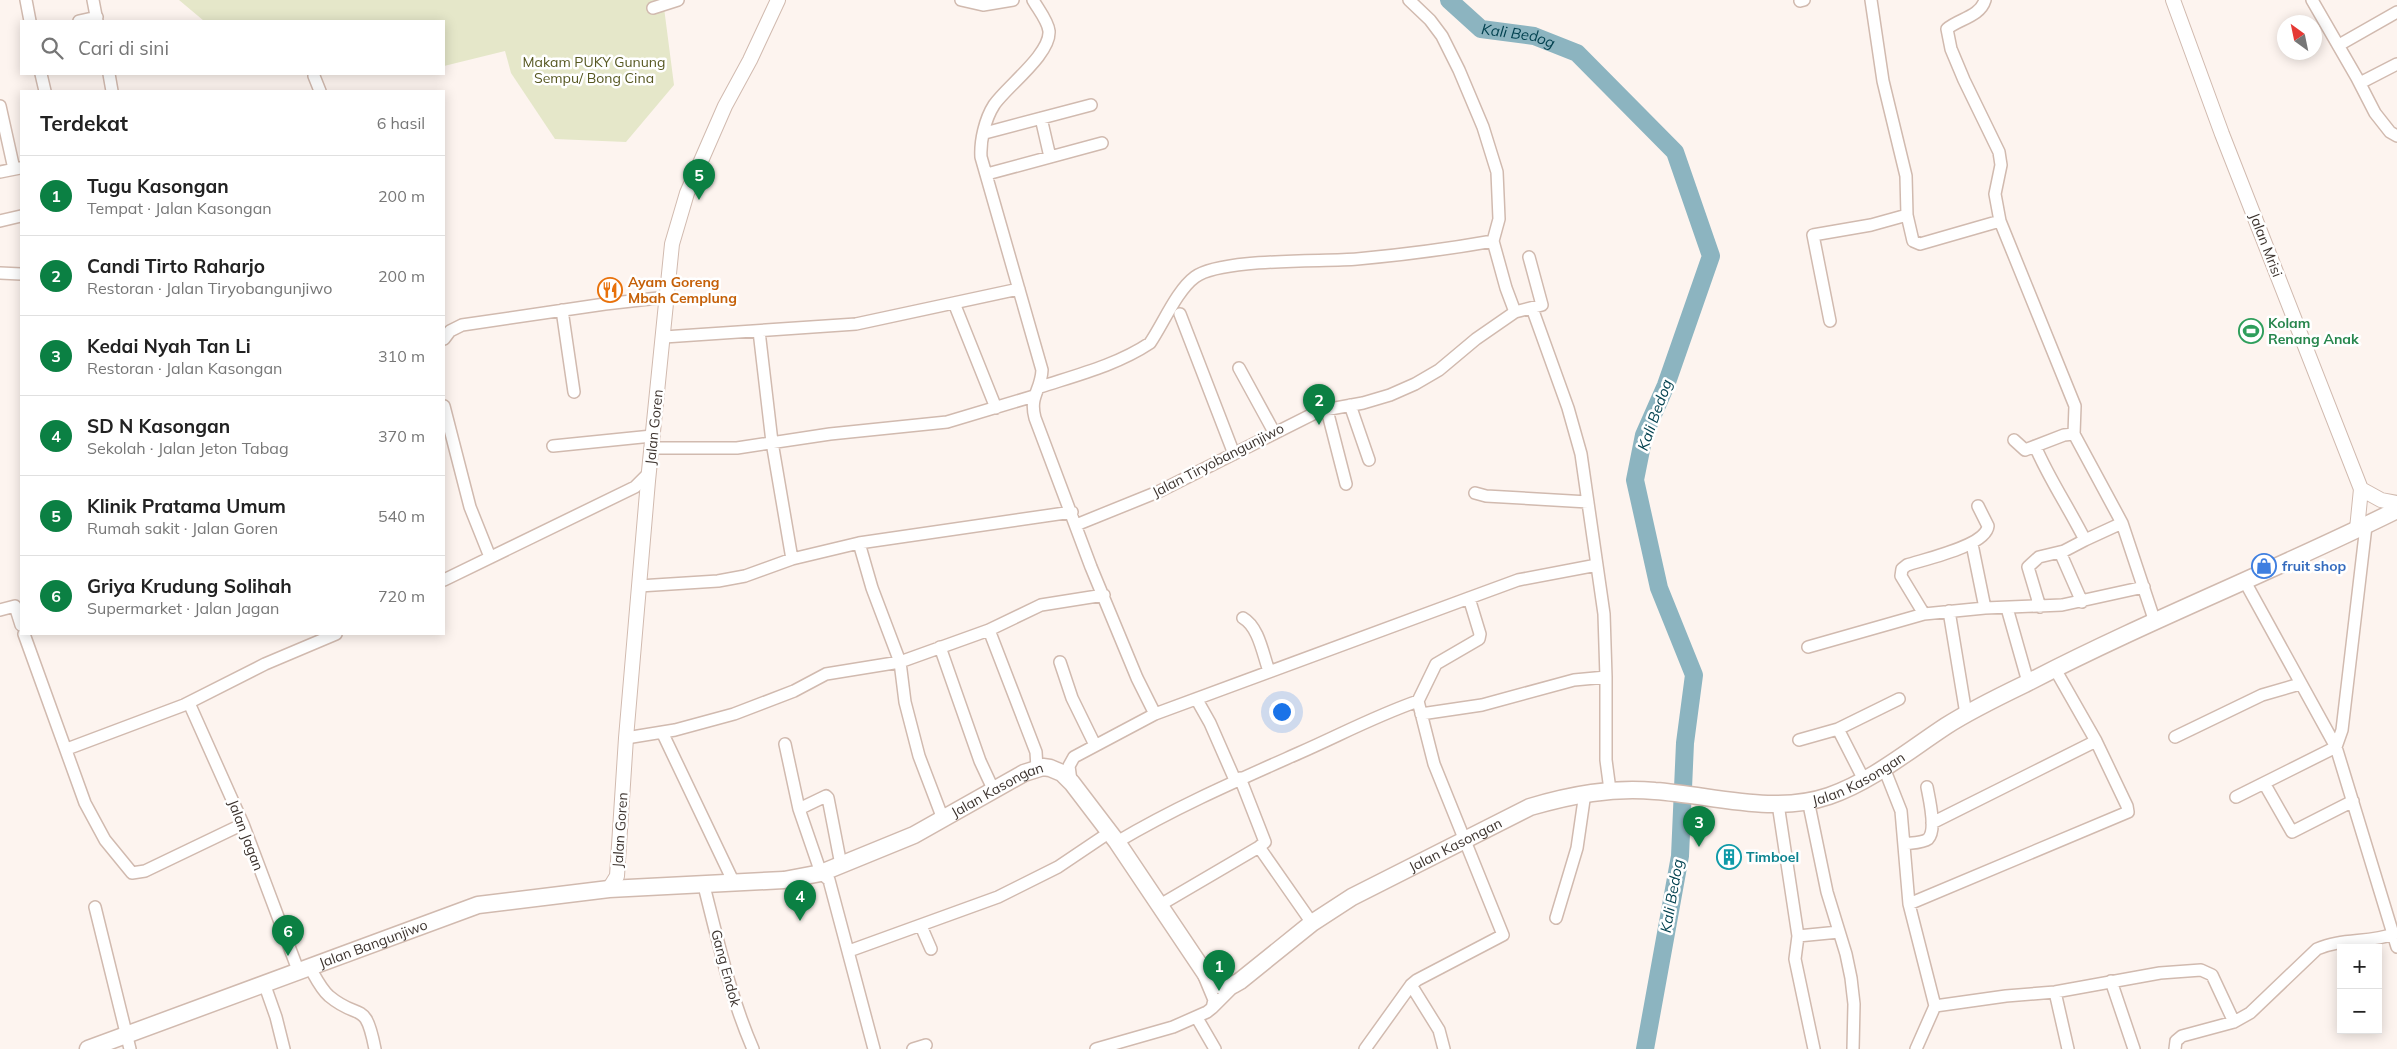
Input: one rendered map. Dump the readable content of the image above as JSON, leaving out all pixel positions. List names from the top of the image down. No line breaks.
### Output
{"streets":{"main road":["Jalan Kasongan","Jalan Bangunjiwo"],"street":["Jalan Mrisi","Jalan Goren","Jalan Tiryobangunjiwo","Jalan Jagan","Gang Endok"]},"crossings":[["Jalan Goren","Jalan Kasongan"],["Jalan Goren","Jalan Bangunjiwo"],["Jalan Kasongan","Jalan Bangunjiwo"],["Jalan Kasongan","Gang Endok"],["Jalan Jagan","Jalan Bangunjiwo"]],"water":["Kali Bedog"],"parks":["Makam PUKY Gunung Sempu/ Bong Cina"],"places":{"restaurant":["Ayam Goreng Mbah Cemplung"],"sports":["Kolam Renang Anak"],"shop":["fruit shop"],"building":["Timboel"]},"north":"top left","page":{"search":"Cari di sini","heading":["Terdekat","6 hasil"],"list":[{"mark":"1","name":"Tugu Kasongan","note":"Tempat · Jalan Kasongan","value":"200 m"},{"mark":"2","name":"Candi Tirto Raharjo","note":"Restoran · Jalan Tiryobangunjiwo","value":"200 m"},{"mark":"3","name":"Kedai Nyah Tan Li","note":"Restoran · Jalan Kasongan","value":"310 m"},{"mark":"4","name":"SD N Kasongan","note":"Sekolah · Jalan Jeton Tabag","value":"370 m"},{"mark":"5","name":"Klinik Pratama Umum","note":"Rumah sakit · Jalan Goren","value":"540 m"},{"mark":"6","name":"Griya Krudung Solihah","note":"Supermarket · Jalan Jagan","value":"720 m"}],"pins":["5","2","3","4","6","1"],"map_buttons":["+","−"]}}
